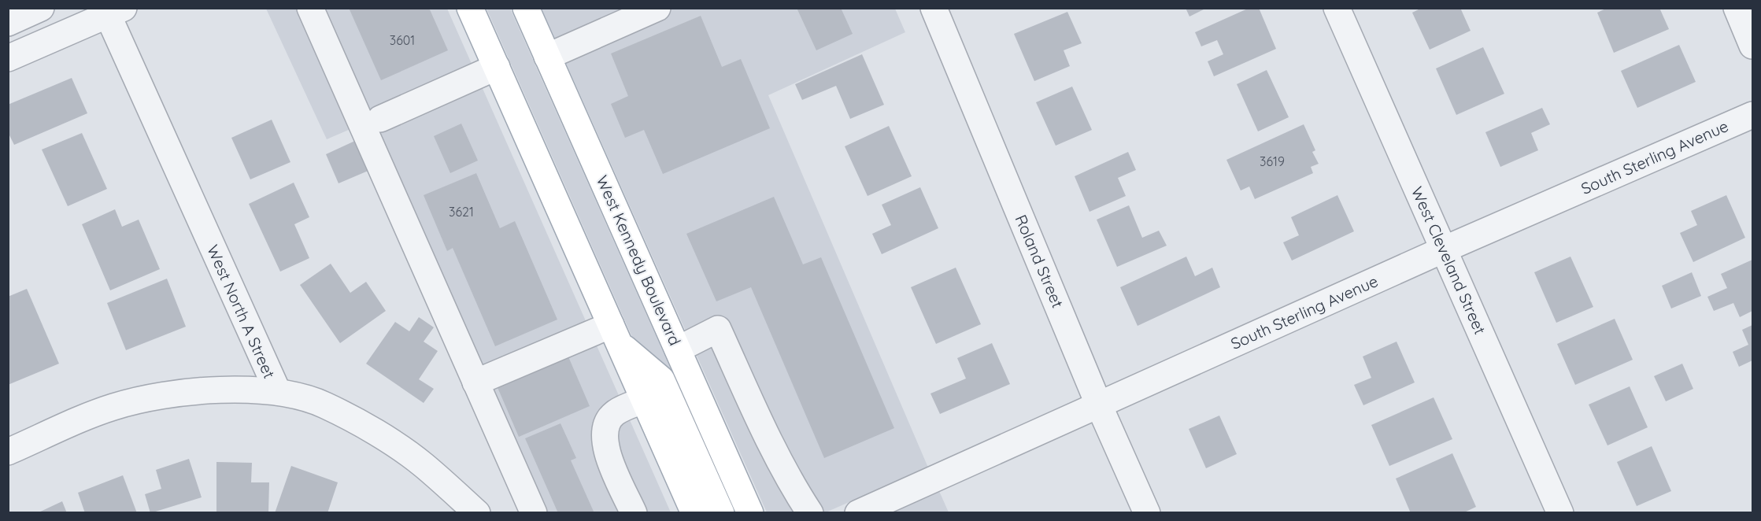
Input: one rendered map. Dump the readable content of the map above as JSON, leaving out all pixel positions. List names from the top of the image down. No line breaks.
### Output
{"streets":{"main road":["West Kennedy Boulevard"],"street":["South Sterling Avenue","West Cleveland Street","Roland Street","West North A Street"]},"crossings":[["South Sterling Avenue","West Cleveland Street"],["South Sterling Avenue","Roland Street"]],"house_numbers":["3601","3619","3621"]}
